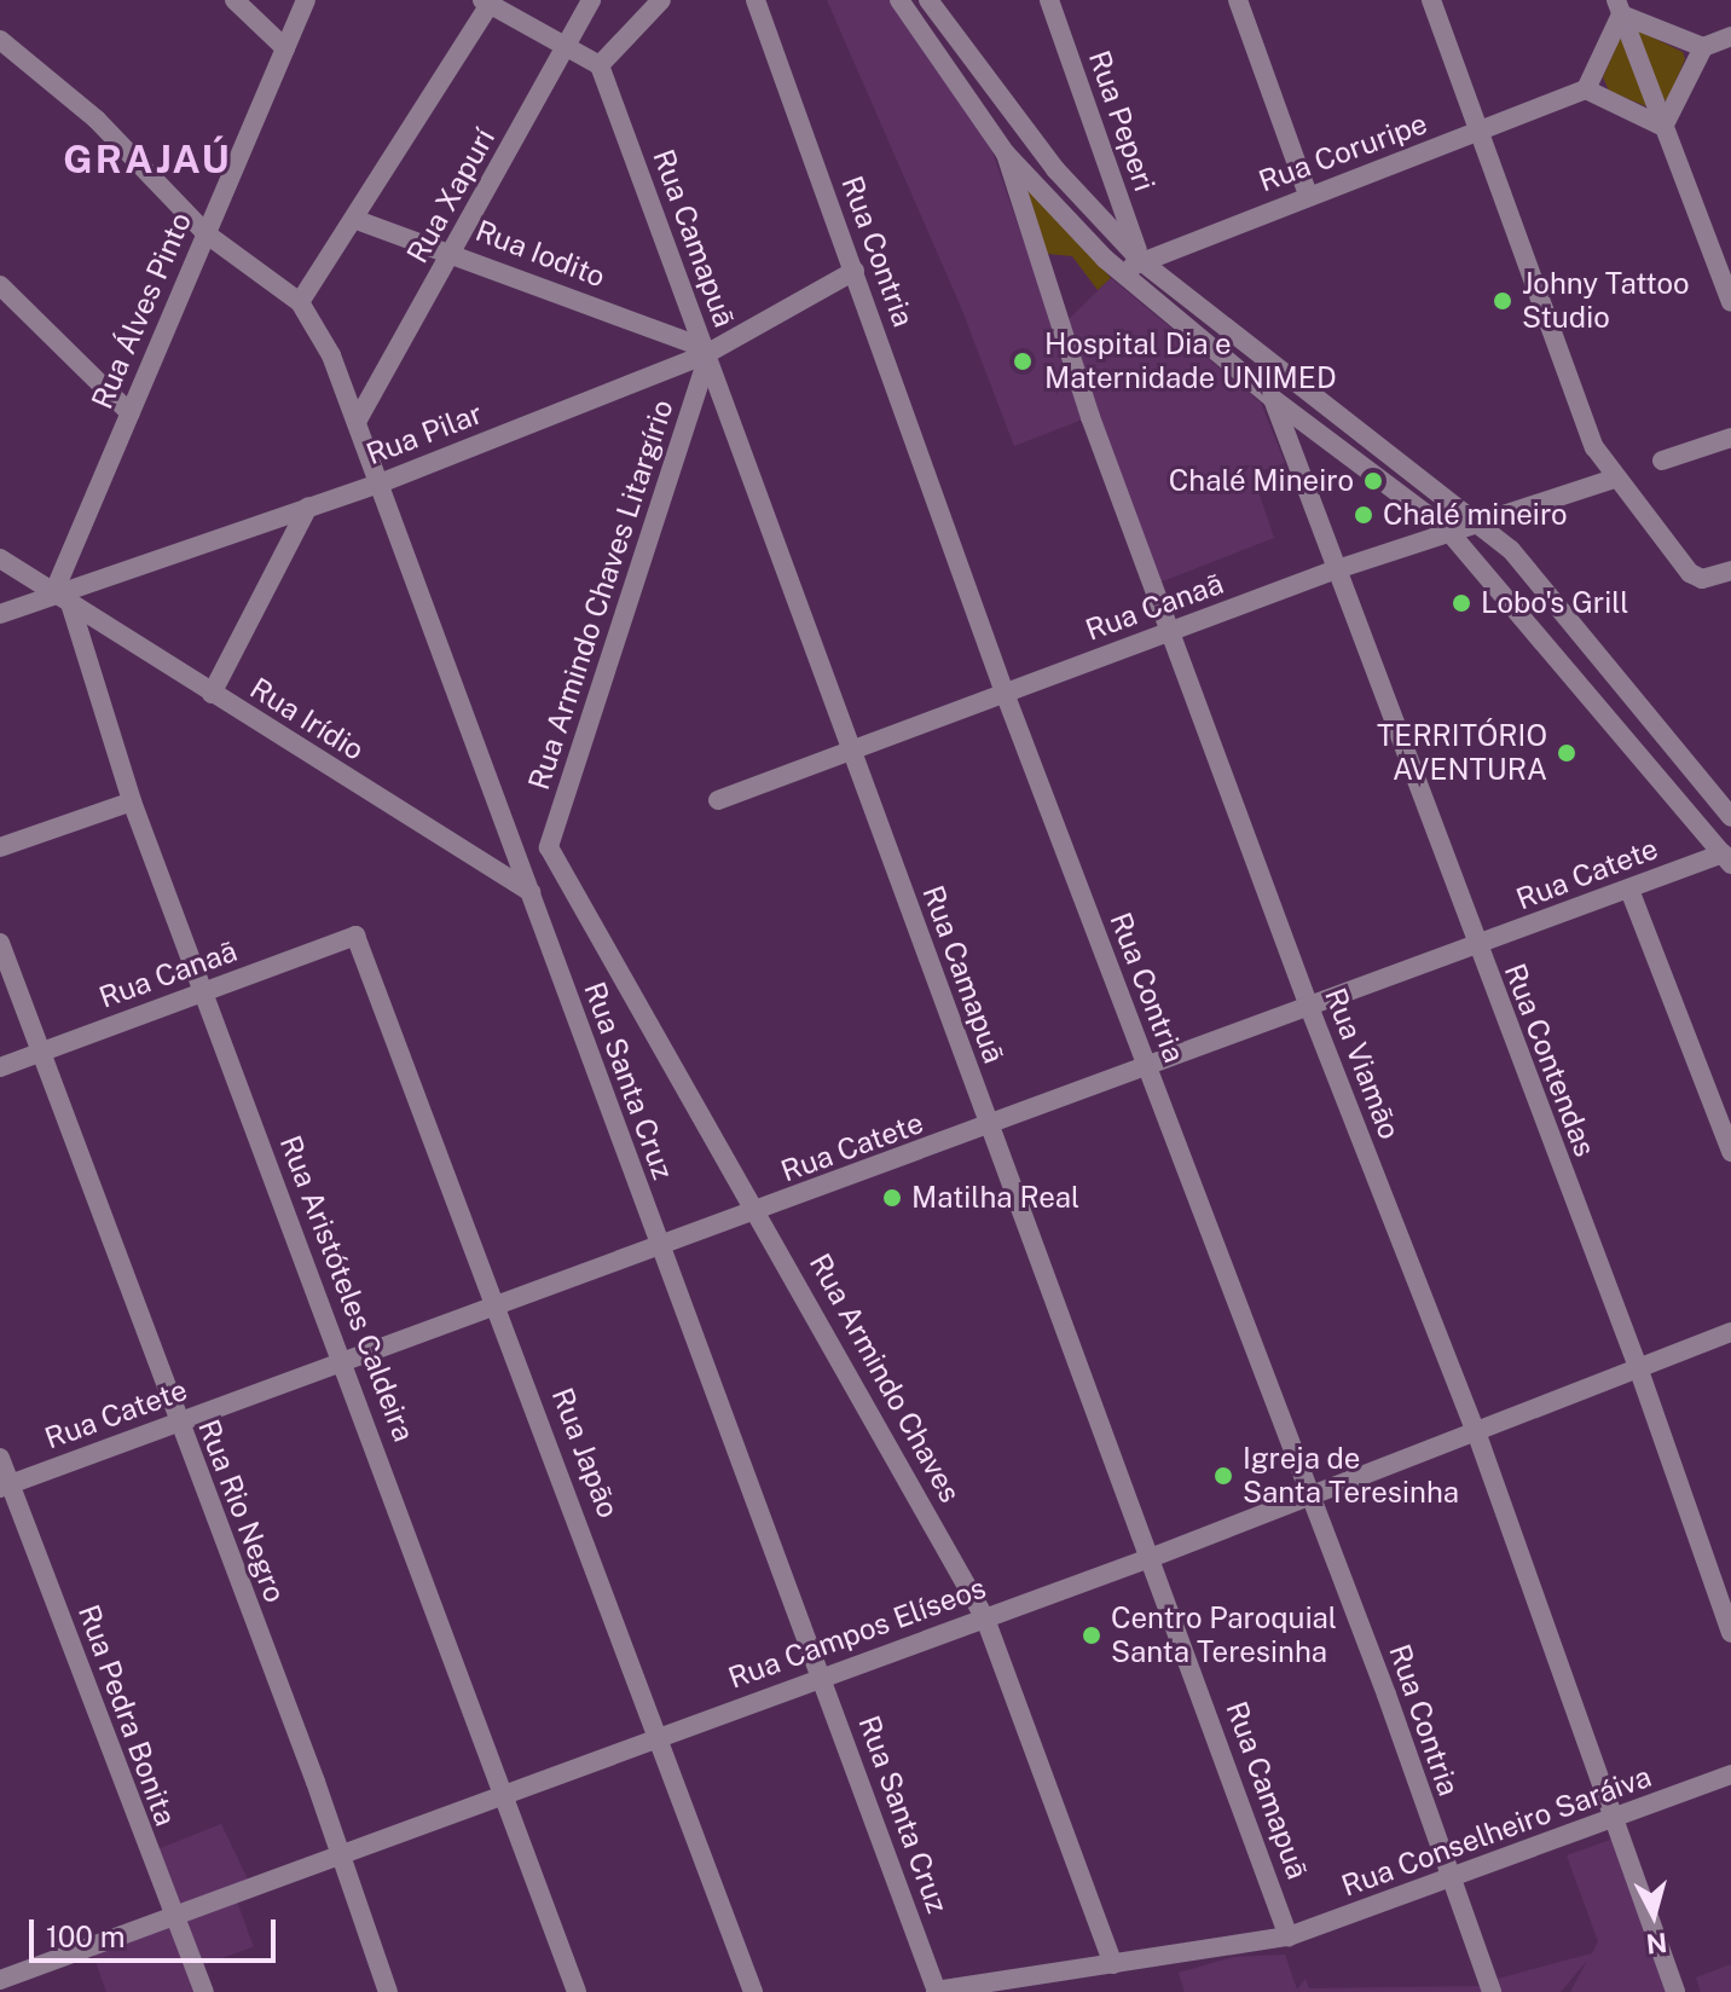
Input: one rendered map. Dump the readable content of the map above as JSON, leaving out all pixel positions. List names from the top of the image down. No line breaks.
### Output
{"streets":{"street":["Rua Peperi","Rua Coruripe","Rua Xapurí","Rua Camapuã","Rua Contria","Rua Iodito","Rua Álves Pinto","Rua Pilar","Rua Armindo Chaves Litargírio","Rua Canaã","Rua Irídio","Rua Catete","Rua Contendas","Rua Viamão","Rua Santa Cruz","Rua Aristóteles Caldeira","Rua Armindo Chaves","Rua Japão","Rua Rio Negro","Rua Campos Elíseos","Rua Pedra Bonita","Rua Conselheiro Saráiva"]},"crossings":[["Rua Peperi","Rua Coruripe"],["Rua Xapurí","Rua Iodito"],["Rua Xapurí","Rua Santa Cruz"],["Rua Camapuã","Rua Iodito"],["Rua Camapuã","Rua Pilar"],["Rua Camapuã","Rua Armindo Chaves Litargírio"],["Rua Camapuã","Rua Canaã"],["Rua Camapuã","Rua Catete"],["Rua Camapuã","Rua Campos Elíseos"],["Rua Camapuã","Rua Conselheiro Saráiva"],["Rua Contria","Rua Pilar"],["Rua Contria","Rua Canaã"],["Rua Contria","Rua Catete"],["Rua Contria","Rua Campos Elíseos"],["Rua Contria","Rua Conselheiro Saráiva"],["Rua Iodito","Rua Pilar"],["Rua Iodito","Rua Armindo Chaves Litargírio"],["Rua Álves Pinto","Rua Pilar"],["Rua Álves Pinto","Rua Irídio"],["Rua Álves Pinto","Rua Santa Cruz"],["Rua Álves Pinto","Rua Aristóteles Caldeira"],["Rua Pilar","Rua Armindo Chaves Litargírio"],["Rua Pilar","Rua Irídio"],["Rua Pilar","Rua Santa Cruz"],["Rua Pilar","Rua Aristóteles Caldeira"],["Rua Armindo Chaves Litargírio","Rua Armindo Chaves"],["Rua Canaã","Rua Contendas"],["Rua Canaã","Rua Viamão"],["Rua Canaã","Rua Aristóteles Caldeira"],["Rua Canaã","Rua Japão"],["Rua Canaã","Rua Rio Negro"],["Rua Irídio","Rua Santa Cruz"],["Rua Irídio","Rua Aristóteles Caldeira"],["Rua Catete","Rua Contendas"],["Rua Catete","Rua Viamão"],["Rua Catete","Rua Santa Cruz"],["Rua Catete","Rua Aristóteles Caldeira"],["Rua Catete","Rua Armindo Chaves"],["Rua Catete","Rua Japão"],["Rua Catete","Rua Rio Negro"],["Rua Catete","Rua Pedra Bonita"],["Rua Contendas","Rua Campos Elíseos"],["Rua Viamão","Rua Campos Elíseos"],["Rua Viamão","Rua Conselheiro Saráiva"],["Rua Santa Cruz","Rua Campos Elíseos"],["Rua Santa Cruz","Rua Conselheiro Saráiva"],["Rua Aristóteles Caldeira","Rua Campos Elíseos"],["Rua Armindo Chaves","Rua Campos Elíseos"],["Rua Armindo Chaves","Rua Conselheiro Saráiva"],["Rua Japão","Rua Campos Elíseos"],["Rua Rio Negro","Rua Campos Elíseos"],["Rua Campos Elíseos","Rua Pedra Bonita"]],"districts":["GRAJAÚ"],"places":["Johny Tattoo Studio","Hospital Dia e Maternidade UNIMED","Chalé Mineiro","Chalé mineiro","Lobo's Grill","TERRITÓRIO AVENTURA","Matilha Real","Igreja de Santa Teresinha","Centro Paroquial Santa Teresinha"],"scale_bar":"100 m","north":"bottom"}
